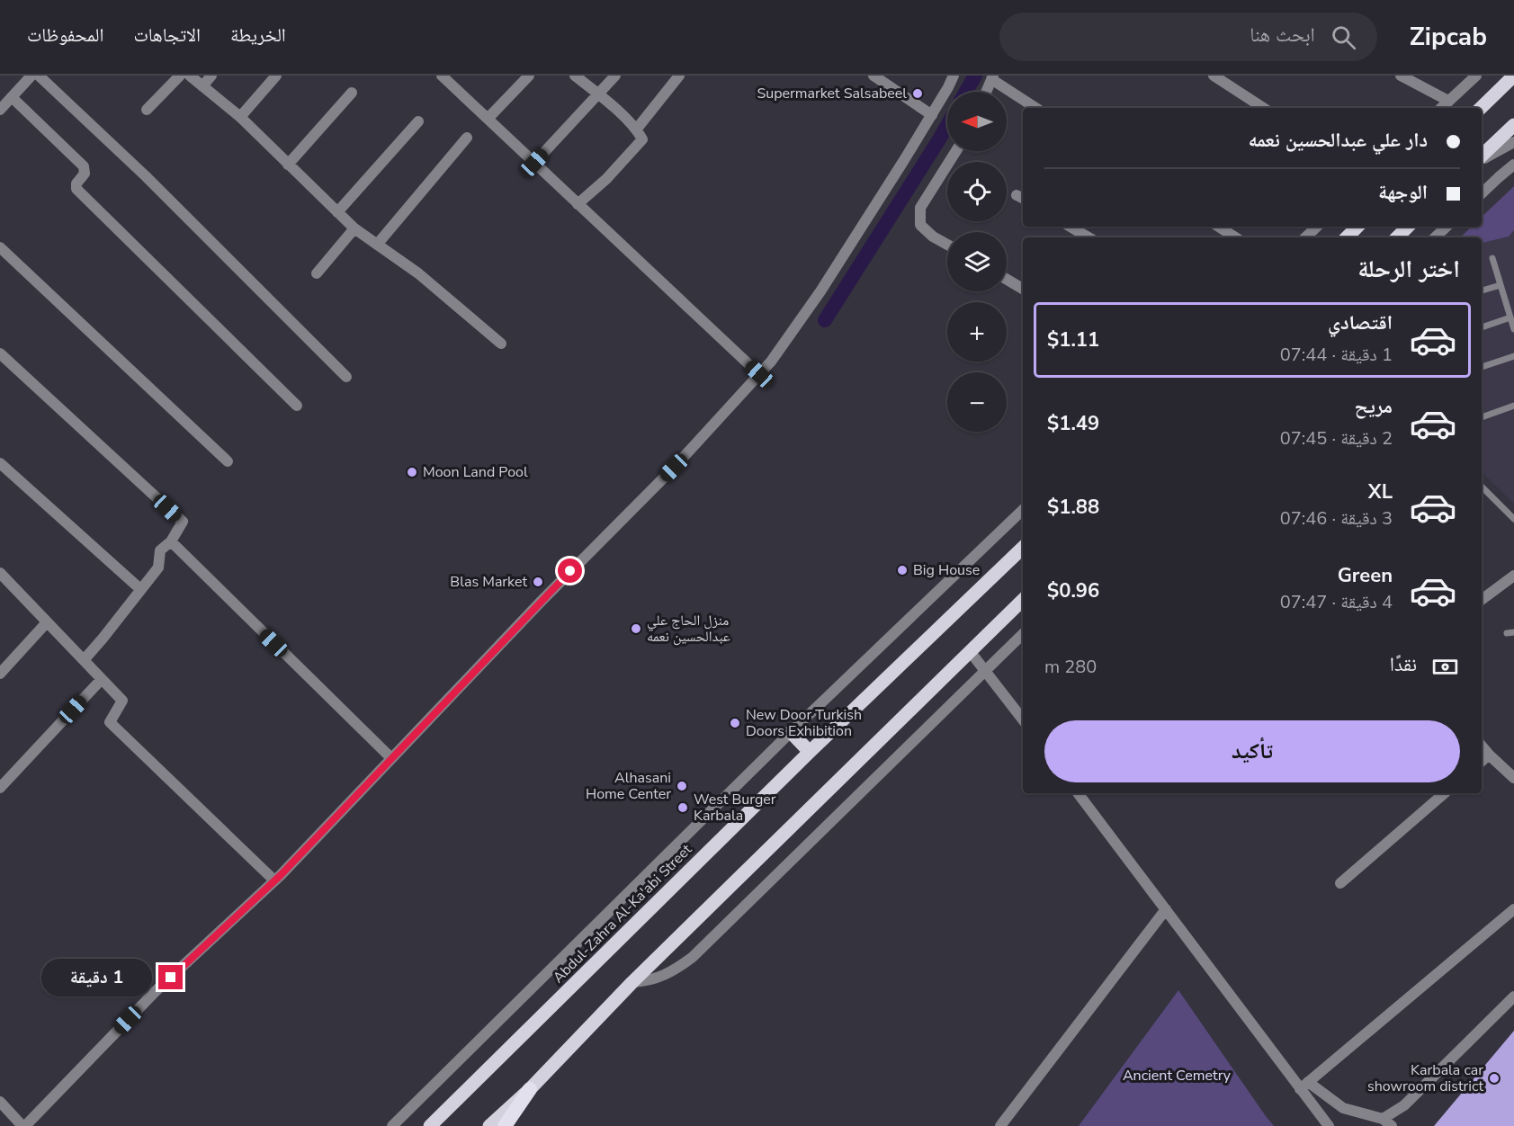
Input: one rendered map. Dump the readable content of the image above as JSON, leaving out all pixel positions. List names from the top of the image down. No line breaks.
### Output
{"streets":{"main road":["Abdul-Zahra Al-Ka'abi Street"]},"parks":["Ancient Cemetry"],"places":["Supermarket Salsabeel","Moon Land Pool","Big House","Blas Market","منزل الحاج علي عبدالحسين نعمه","New Door Turkish Doors Exhibition","Alhasani Home Center","West Burger Karbala","Karbala car showroom district"],"north":"left","page":{"header":"Zipcab","search":"ابحث هنا","nav":["الخريطة","الاتجاهات","المحفوظات"],"map_buttons":["+","−"],"banner":["دار علي عبدالحسين نعمه","الوجهة"],"heading":"اختر الرحلة","list":[{"name":"اقتصادي","note":"1 دقيقة · 07:44","value":"$1.11"},{"name":"مريح","note":"2 دقيقة · 07:45","value":"$1.49"},{"name":"XL","note":"3 دقيقة · 07:46","value":"$1.88"},{"name":"Green","note":"4 دقيقة · 07:47","value":"$0.96"}],"pay":["نقدًا","280 m"],"buttons":"تأكيد","bubble":"1 دقيقة"}}
